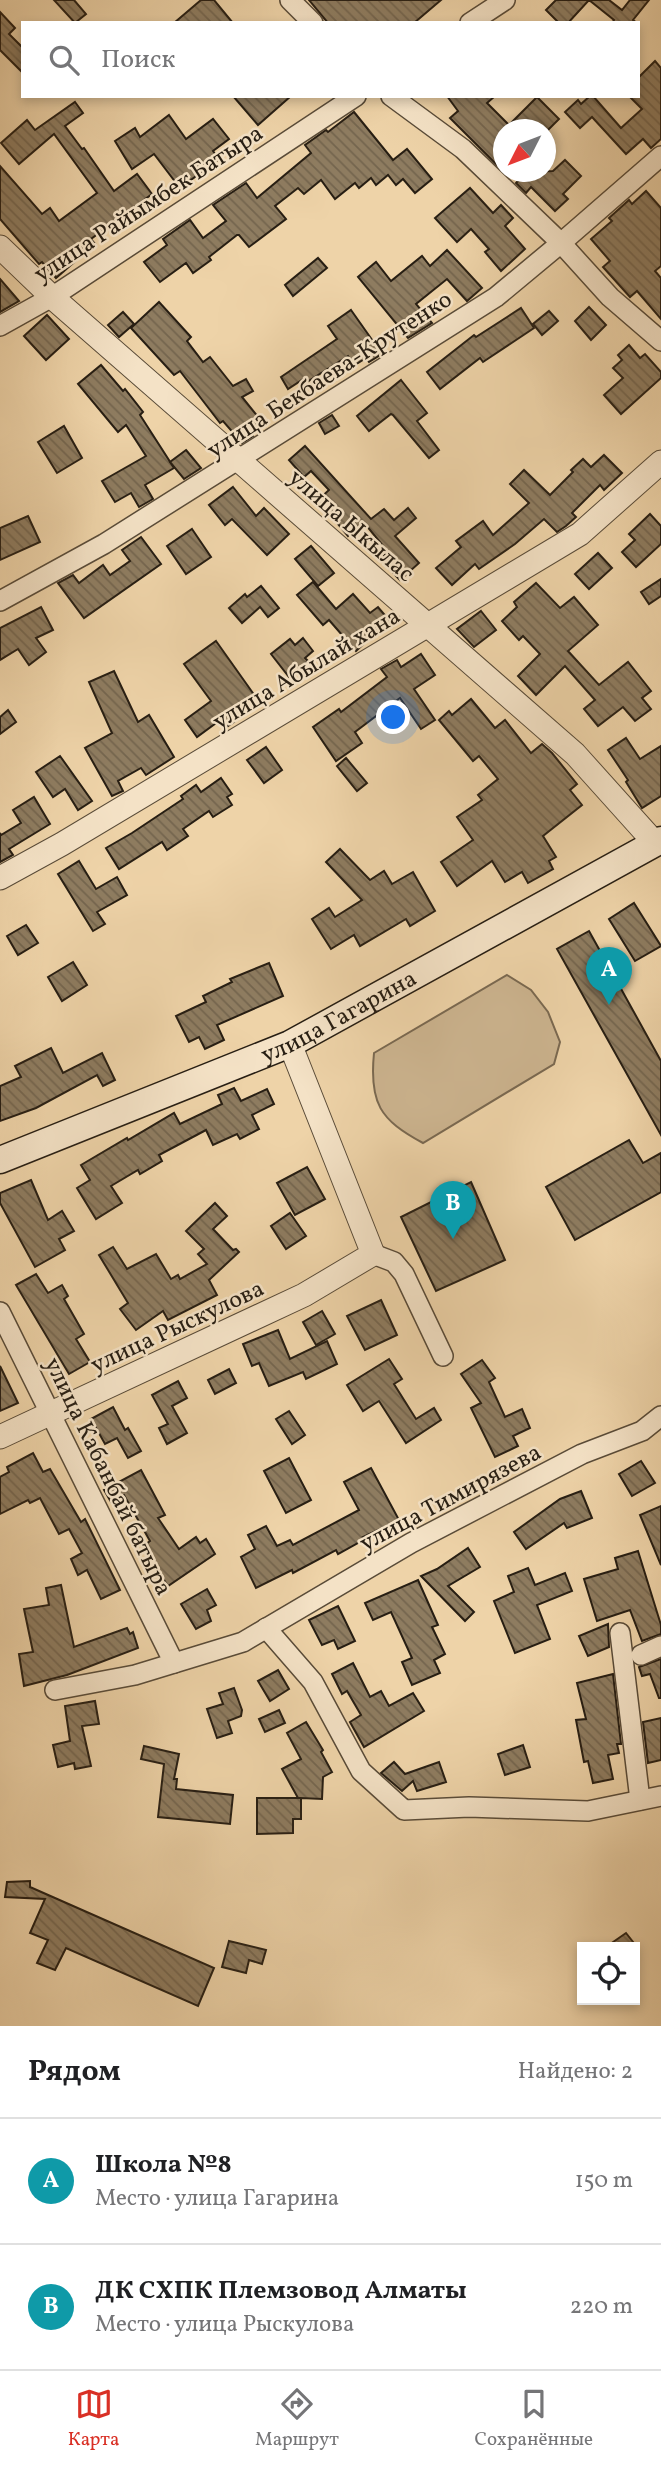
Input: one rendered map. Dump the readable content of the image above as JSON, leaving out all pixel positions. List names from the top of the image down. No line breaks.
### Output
{"streets":{"main road":["улица Гагарина"],"street":["улица Райымбек Батыра","улица Бекбаева-Крутенко","улица Ыкылас","улица Абылай хана","улица Рыскулова","улица Кабанбай батыра","улица Тимирязева"]},"crossings":[["улица Райымбек Батыра","улица Ыкылас"],["улица Бекбаева-Крутенко","улица Ыкылас"],["улица Ыкылас","улица Абылай хана"],["улица Ыкылас","улица Гагарина"],["улица Рыскулова","улица Кабанбай батыра"],["улица Кабанбай батыра","улица Тимирязева"]],"north":"bottom left","page":{"search":"Поиск","pins":["A","B"],"heading":["Рядом","Найдено: 2"],"list":[{"mark":"A","name":"Школа №8","note":"Место · улица Гагарина","value":"150 m"},{"mark":"B","name":"ДК СХПК Племзовод Алматы","note":"Место · улица Рыскулова","value":"220 m"}],"nav":["Карта","Маршрут","Сохранённые"]}}
